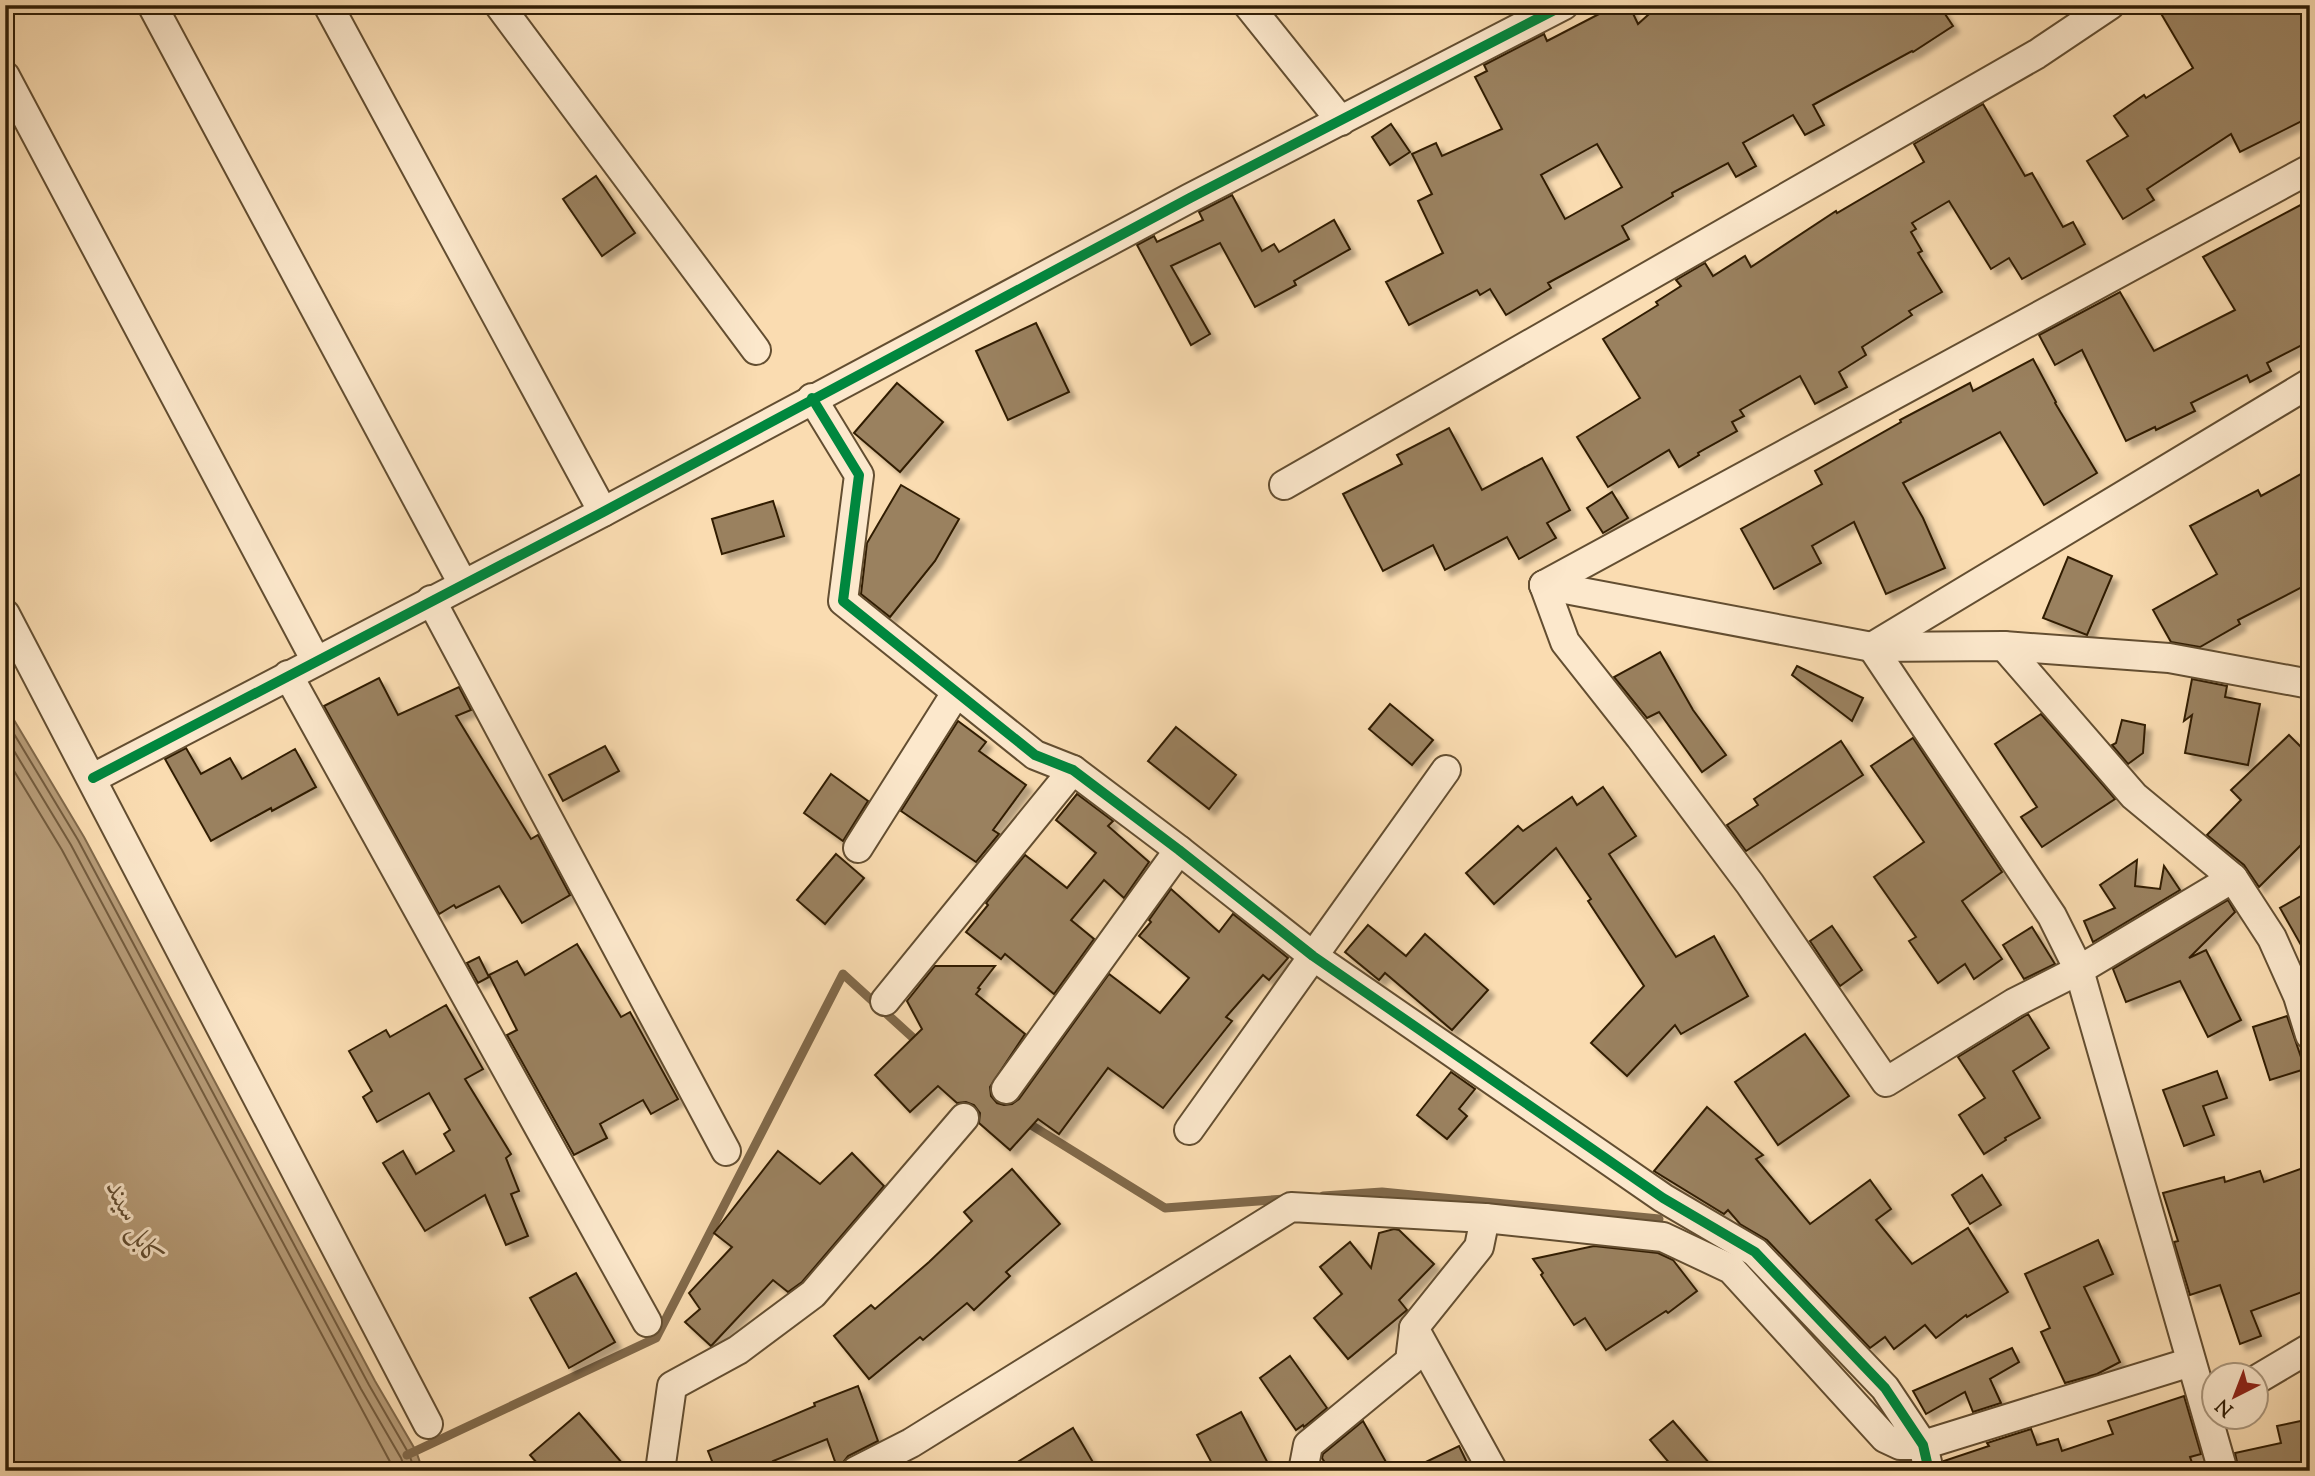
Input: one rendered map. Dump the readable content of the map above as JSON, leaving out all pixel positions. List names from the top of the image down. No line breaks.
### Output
{"water":["کابل سيند"],"north":"bottom left"}
